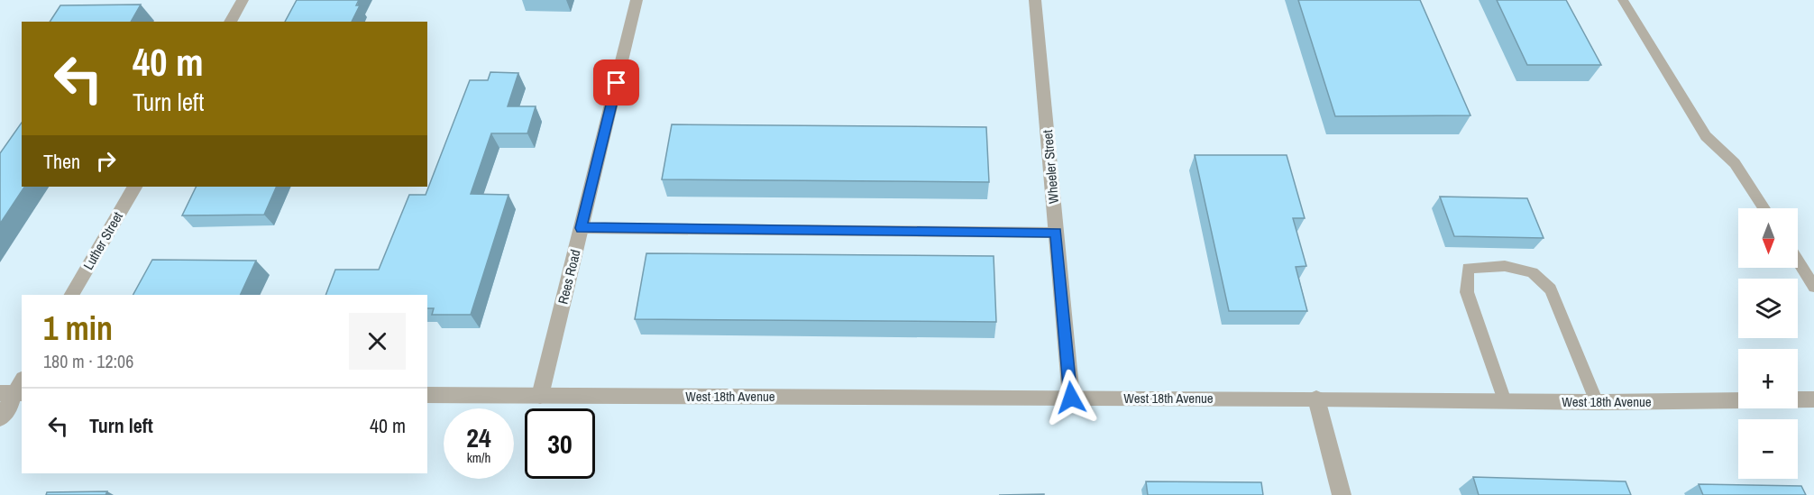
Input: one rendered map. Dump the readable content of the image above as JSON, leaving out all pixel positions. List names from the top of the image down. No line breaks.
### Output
{"streets":{"street":["Wheeler Street","Luther Street","Rees Road","West 18th Avenue"]},"crossings":[["Wheeler Street","West 18th Avenue"],["Rees Road","West 18th Avenue"]],"north":"bottom","page":{"turn":["40 m","Turn left"],"then":"Then","map_buttons":["+","−"],"heading":["1 min","180 m · 12:06"],"list":[{"name":"Turn left","value":"40 m"}],"speed":"24 km/h","limit":"30"}}
